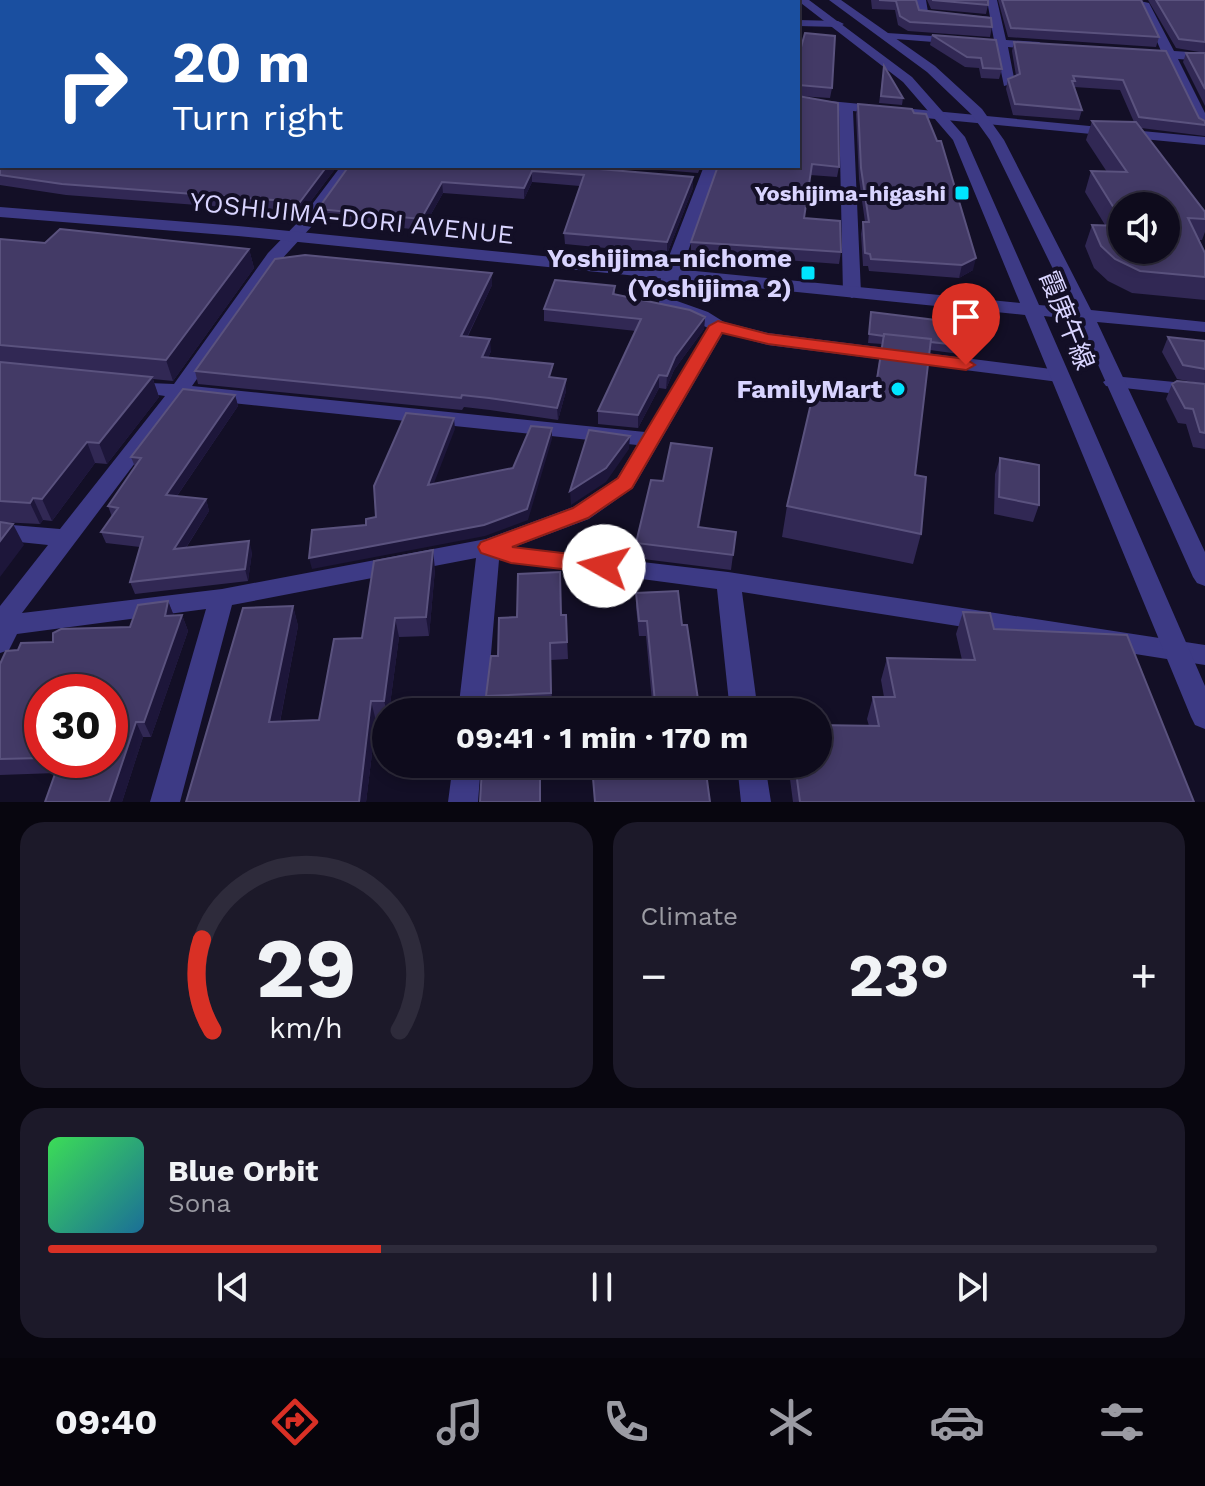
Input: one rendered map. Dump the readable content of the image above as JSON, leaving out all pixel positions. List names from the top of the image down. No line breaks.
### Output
{"streets":{"street":["YOSHIJIMA-DORI AVENUE","霞庚午線"]},"crossings":[["YOSHIJIMA-DORI AVENUE","霞庚午線"]],"places":{"transit":["Yoshijima-higashi","Yoshijima-nichome (Yoshijima 2)"],"other":["FamilyMart"]},"page":{"turn":["20 m","Turn right"],"limit":"30","trip":"09:41 · 1 min · 170 m","tile":"Climate","heat":["−","23°","+"],"song":["Blue Orbit","Sona"],"tabs":"09:40","gauge":["29","km/h"]}}
